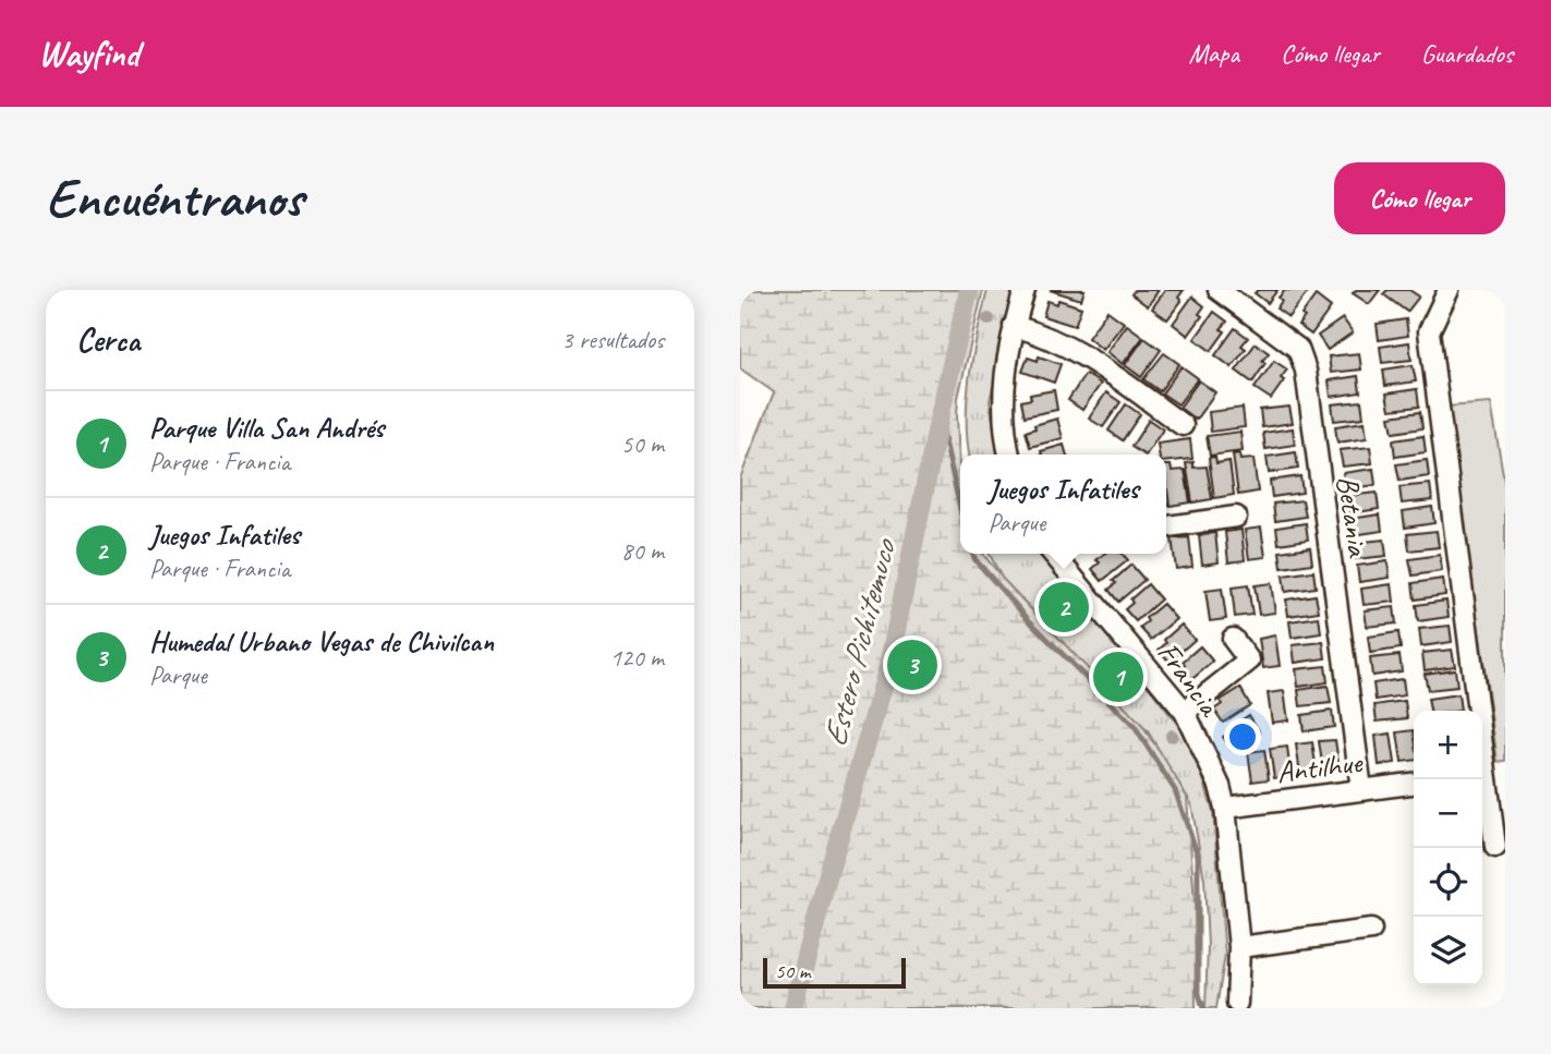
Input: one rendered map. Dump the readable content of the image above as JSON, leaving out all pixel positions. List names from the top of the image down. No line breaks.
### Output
{"streets":{"street":["Betania","Francia","Antilhue"]},"crossings":[["Betania","Antilhue"],["Francia","Antilhue"]],"water":["Estero Pichitemuco"],"scale_bar":"50 m","page":{"header":"Wayfind","nav":["Mapa","Cómo llegar","Guardados"],"buttons":"Cómo llegar","title":"Encuéntranos","heading":["Cerca","3 resultados"],"list":[{"mark":"1","name":"Parque Villa San Andrés","note":"Parque · Francia","value":"50 m"},{"mark":"2","name":"Juegos Infatiles","note":"Parque · Francia","value":"80 m"},{"mark":"3","name":"Humedal Urbano Vegas de Chivilcan","note":"Parque","value":"120 m"}],"popup":["Juegos Infatiles","Parque"],"pins":["2","3","1"],"map_buttons":["+","−"],"scale":"50 m"}}
